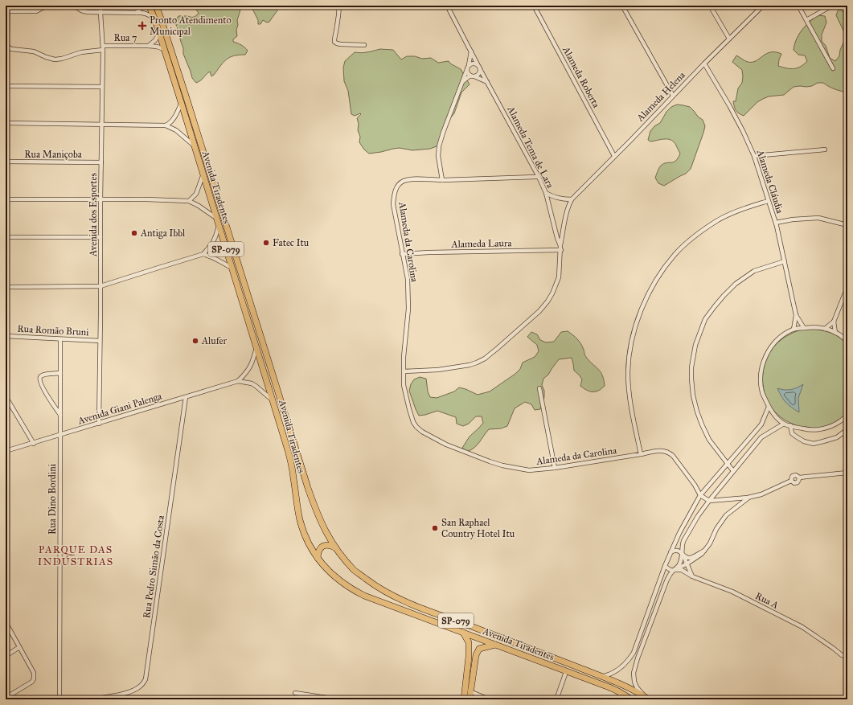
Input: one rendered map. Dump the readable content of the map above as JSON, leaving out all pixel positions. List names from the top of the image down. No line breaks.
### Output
{"streets":{"main road":["Avenida Tiradentes","SP-079"],"street":["Rua 7","Alameda Roberta","Alameda Helena","Alameda Tema de Lara","Rua Maniçoba","Alameda Cláudia","Avenida dos Esportes","Alameda da Carolina","Alameda Laura","Rua Romão Bruni","Avenida Giani Palenga","Rua Dino Bordini","Rua Pedro Simão da Costa","Rua A"]},"crossings":[["Rua 7","Avenida Tiradentes"],["Rua 7","Avenida dos Esportes"],["Alameda Roberta","Alameda Helena"],["Alameda Helena","Alameda Tema de Lara"],["Alameda Helena","Alameda Cláudia"],["Alameda Helena","Alameda Laura"],["Alameda Tema de Lara","Alameda da Carolina"],["Alameda Tema de Lara","Alameda Laura"],["Rua Maniçoba","Avenida dos Esportes"],["Avenida dos Esportes","Rua Romão Bruni"],["Avenida dos Esportes","Avenida Giani Palenga"],["Alameda da Carolina","Alameda Laura"],["Rua Romão Bruni","Rua Dino Bordini"],["Avenida Giani Palenga","Rua Dino Bordini"],["Avenida Giani Palenga","Rua Pedro Simão da Costa"]],"districts":["PARQUE DAS INDÚSTRIAS"],"places":{"health":["Pronto Atendimento Municipal"],"other":["Antiga Ibbl","Fatec Itu","Alufer","San Raphael Country Hotel Itu"]}}
